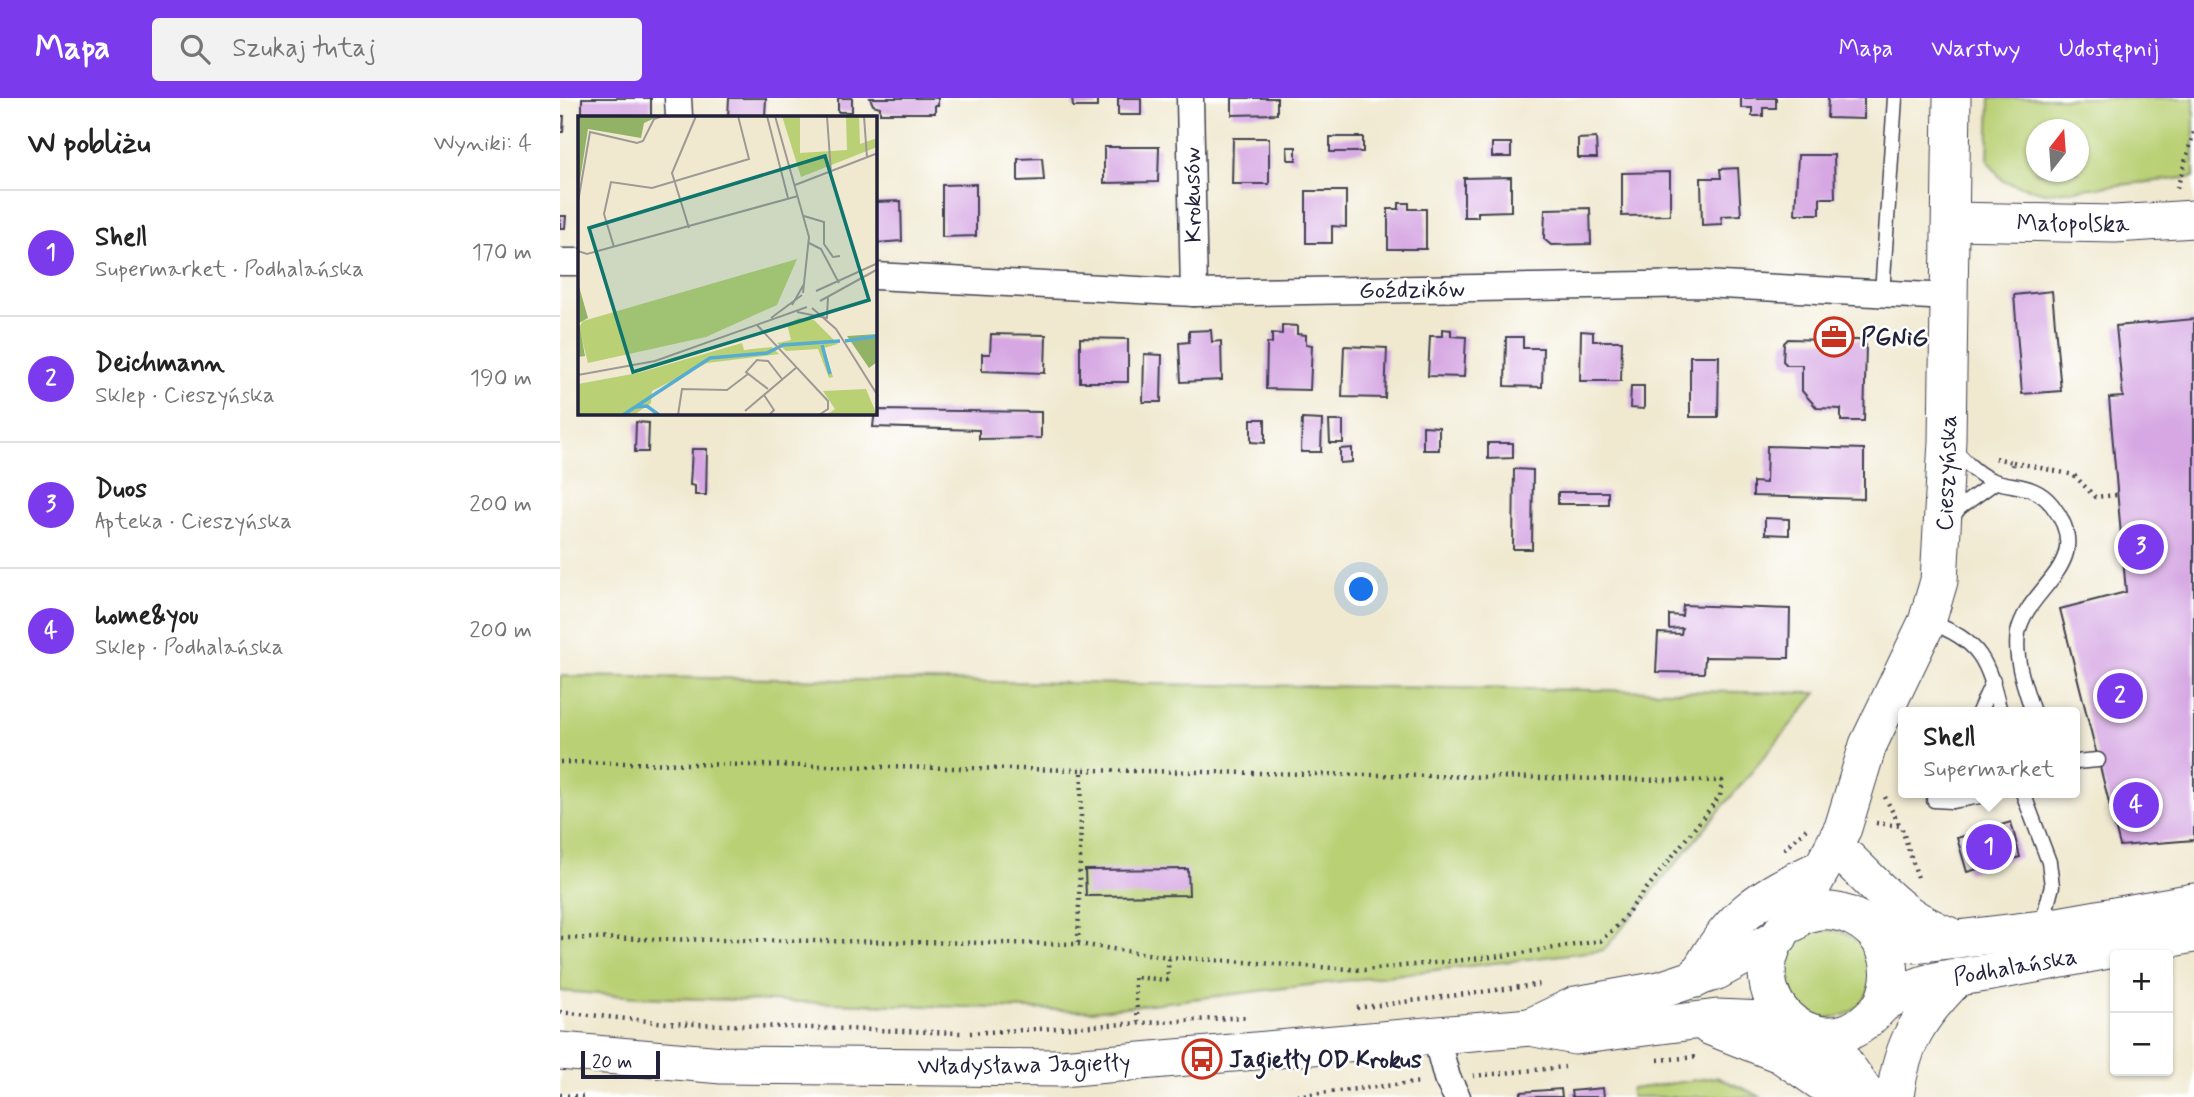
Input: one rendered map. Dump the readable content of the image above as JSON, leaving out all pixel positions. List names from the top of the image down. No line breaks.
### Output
{"streets":{"street":["Krokusów","Małopolska","Goździków","Cieszyńska","Podhalańska","Władysława Jagiełły"]},"crossings":[["Krokusów","Goździków"],["Małopolska","Cieszyńska"],["Goździków","Cieszyńska"],["Cieszyńska","Podhalańska"],["Cieszyńska","Władysława Jagiełły"],["Podhalańska","Władysława Jagiełły"]],"places":{"office":["PGNiG"],"bus stop":["Jagiełły OD Krokus"]},"scale_bar":"20 m","north":"top","page":{"header":"Mapa","search":"Szukaj tutaj","nav":["Mapa","Warstwy","Udostępnij"],"heading":["W pobliżu","Wyniki: 4"],"list":[{"mark":"1","name":"Shell","note":"Supermarket · Podhalańska","value":"170 m"},{"mark":"2","name":"Deichmann","note":"Sklep · Cieszyńska","value":"190 m"},{"mark":"3","name":"Duos","note":"Apteka · Cieszyńska","value":"200 m"},{"mark":"4","name":"home&you","note":"Sklep · Podhalańska","value":"200 m"}],"pins":["3","2","4","1"],"popup":["Shell","Supermarket"],"map_buttons":["+","−"],"scale":"20 m"}}
